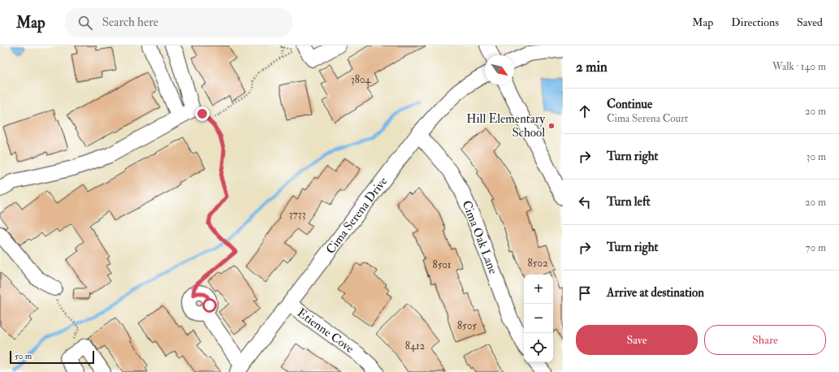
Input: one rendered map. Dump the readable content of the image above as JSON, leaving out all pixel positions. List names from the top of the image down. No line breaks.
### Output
{"streets":{"street":["Cima Serena Drive","Cima Oak Lane","Etienne Cove"]},"crossings":[["Cima Serena Drive","Cima Oak Lane"],["Cima Serena Drive","Etienne Cove"]],"places":["Hill Elementary School"],"house_numbers":["3804","3733","8502","8501","8505","8412"],"scale_bar":"50 m","north":"bottom right","page":{"header":"Map","search":"Search here","nav":["Map","Directions","Saved"],"heading":["2 min","Walk · 140 m"],"list":[["Continue","Cima Serena Court","20 m"],["Turn right","30 m"],["Turn left","20 m"],["Turn right","70 m"],"Arrive at destination"],"map_buttons":["+","−"],"buttons":["Save","Share"],"scale":"50 m"}}
